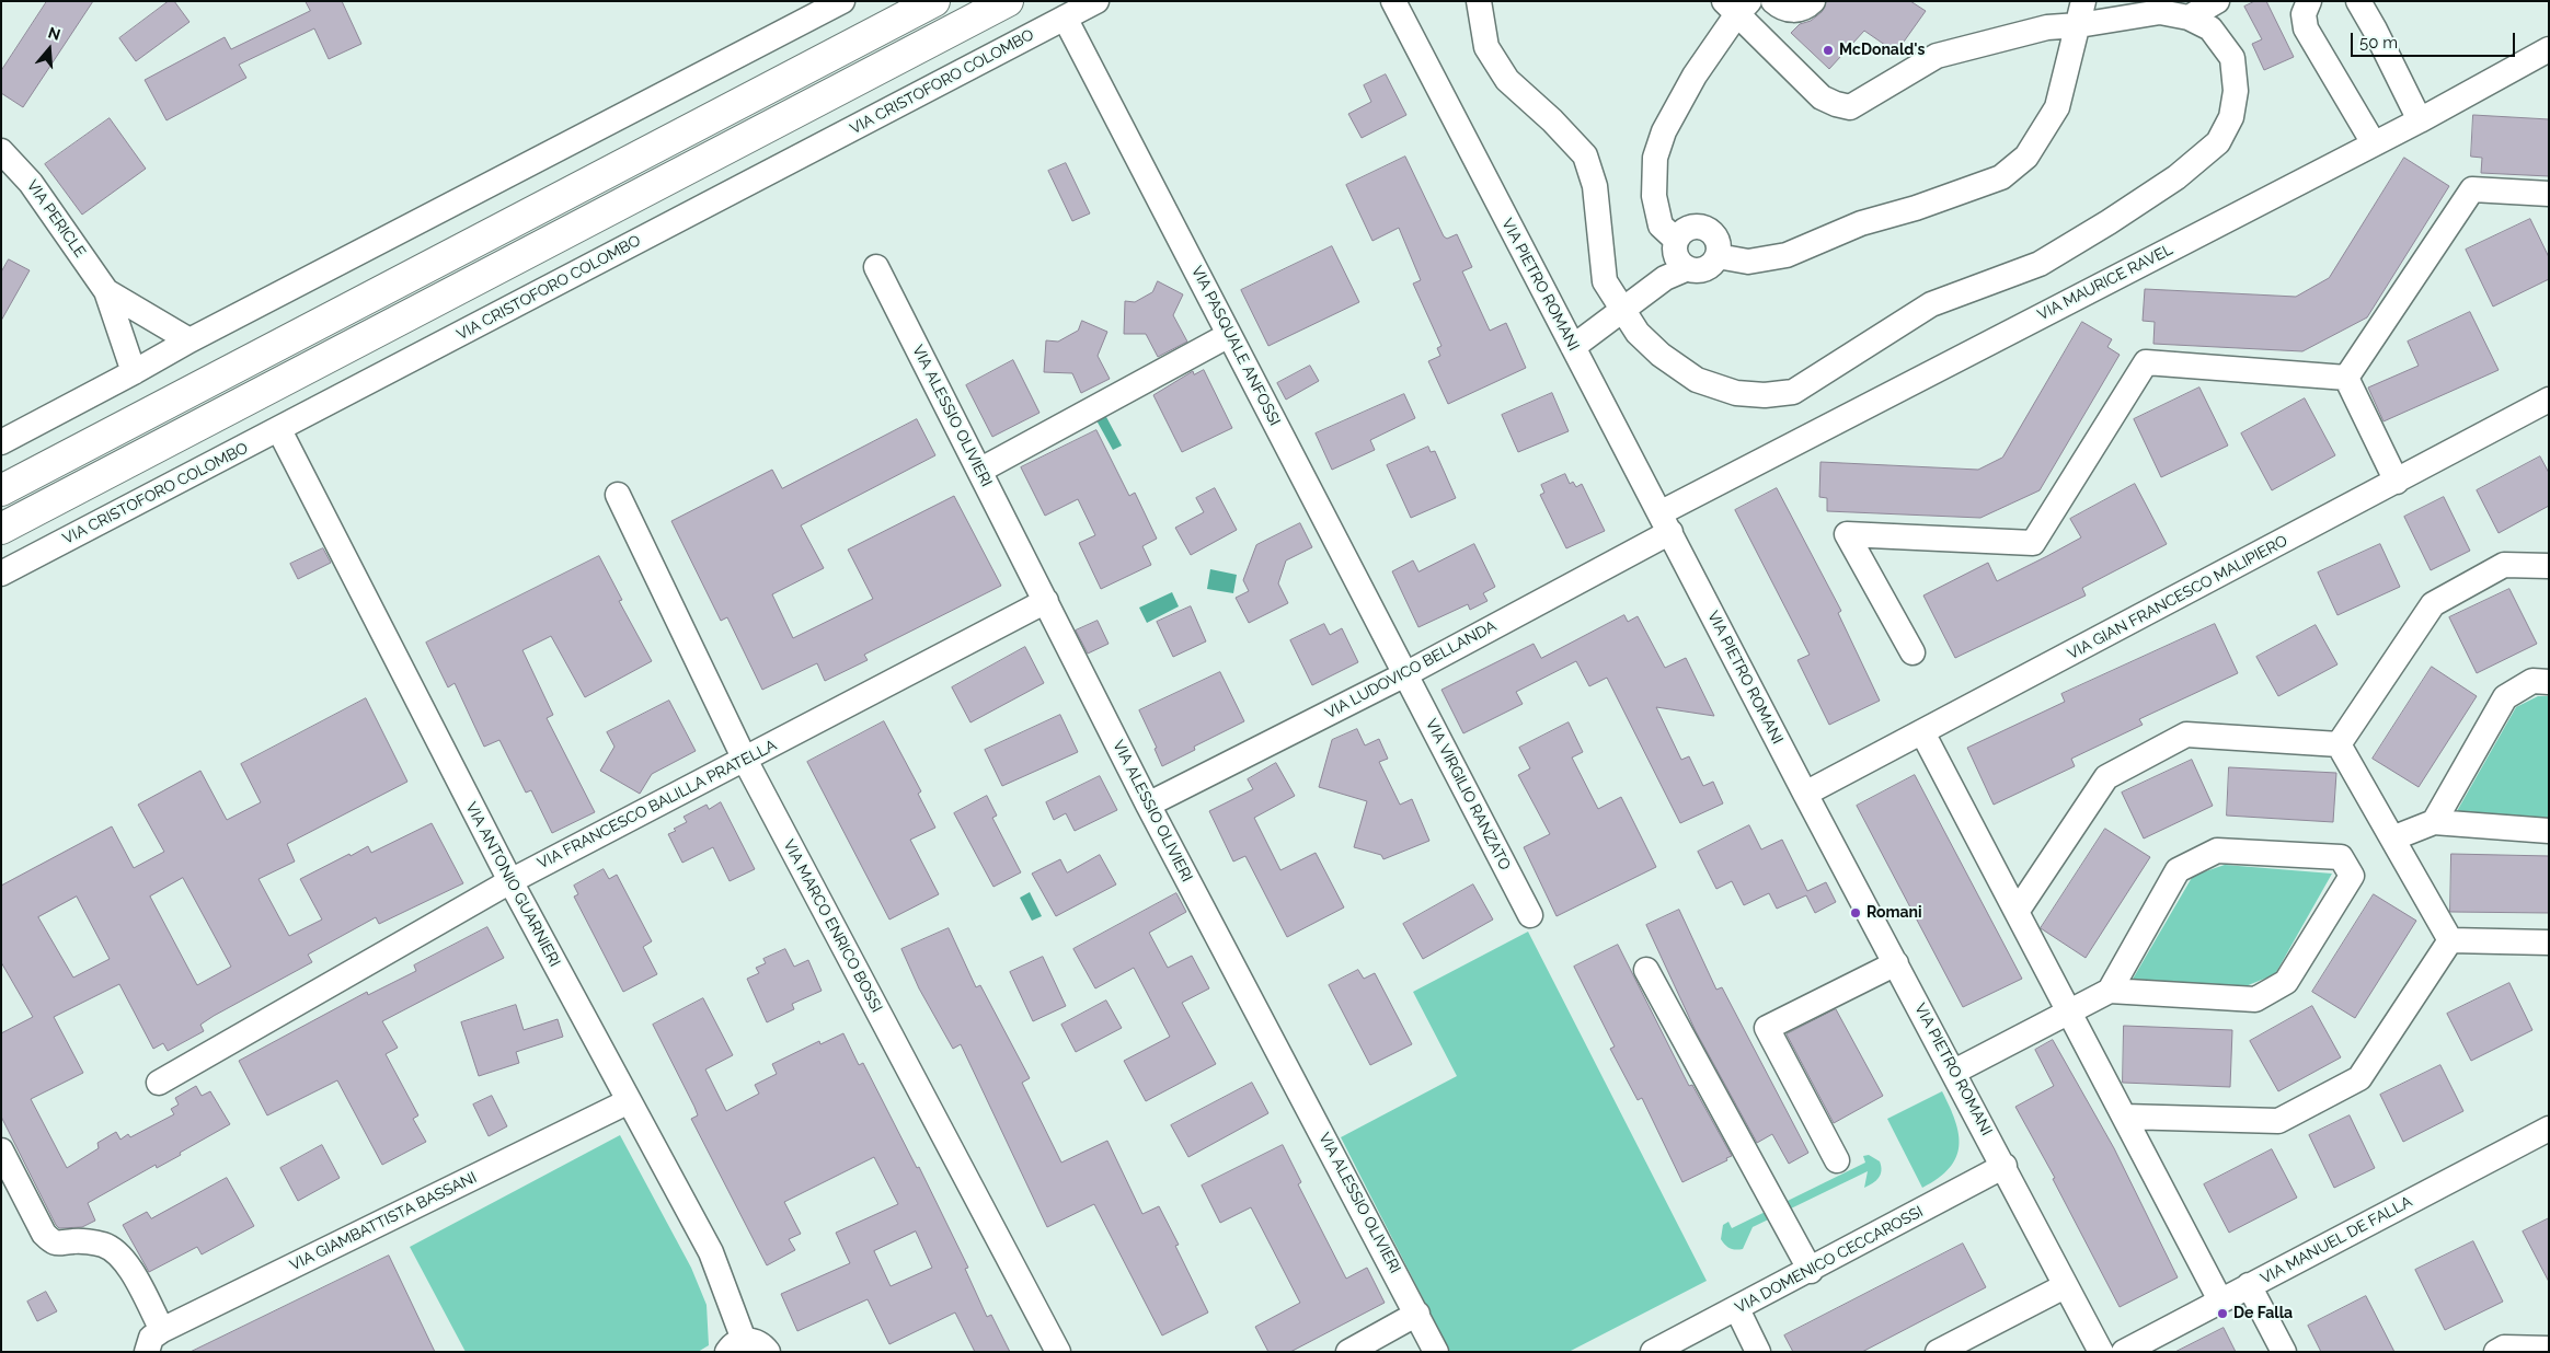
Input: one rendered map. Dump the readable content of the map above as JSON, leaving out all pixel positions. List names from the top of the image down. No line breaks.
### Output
{"streets":{"street":["VIA CRISTOFORO COLOMBO","VIA PERICLE","VIA MAURICE RAVEL","VIA PIETRO ROMANI","VIA PASQUALE ANFOSSI","VIA ALESSIO OLIVIERI","VIA GIAN FRANCESCO MALIPIERO","VIA LUDOVICO BELLANDA","VIA VIRGILIO RANZATO","VIA FRANCESCO BALILLA PRATELLA","VIA ANTONIO GUARNIERI","VIA MARCO ENRICO BOSSI","VIA GIAMBATTISTA BASSANI","VIA MANUEL DE FALLA","VIA DOMENICO CECCAROSSI"]},"crossings":[["VIA CRISTOFORO COLOMBO","VIA PASQUALE ANFOSSI"],["VIA CRISTOFORO COLOMBO","VIA ANTONIO GUARNIERI"],["VIA MAURICE RAVEL","VIA PIETRO ROMANI"],["VIA MAURICE RAVEL","VIA LUDOVICO BELLANDA"],["VIA PIETRO ROMANI","VIA GIAN FRANCESCO MALIPIERO"],["VIA PIETRO ROMANI","VIA LUDOVICO BELLANDA"],["VIA PIETRO ROMANI","VIA DOMENICO CECCAROSSI"],["VIA PASQUALE ANFOSSI","VIA LUDOVICO BELLANDA"],["VIA PASQUALE ANFOSSI","VIA VIRGILIO RANZATO"],["VIA ALESSIO OLIVIERI","VIA LUDOVICO BELLANDA"],["VIA ALESSIO OLIVIERI","VIA FRANCESCO BALILLA PRATELLA"],["VIA LUDOVICO BELLANDA","VIA VIRGILIO RANZATO"],["VIA FRANCESCO BALILLA PRATELLA","VIA ANTONIO GUARNIERI"],["VIA FRANCESCO BALILLA PRATELLA","VIA MARCO ENRICO BOSSI"],["VIA ANTONIO GUARNIERI","VIA GIAMBATTISTA BASSANI"]],"places":["McDonald's","Romani","De Falla"],"scale_bar":"50 m","north":"top"}
